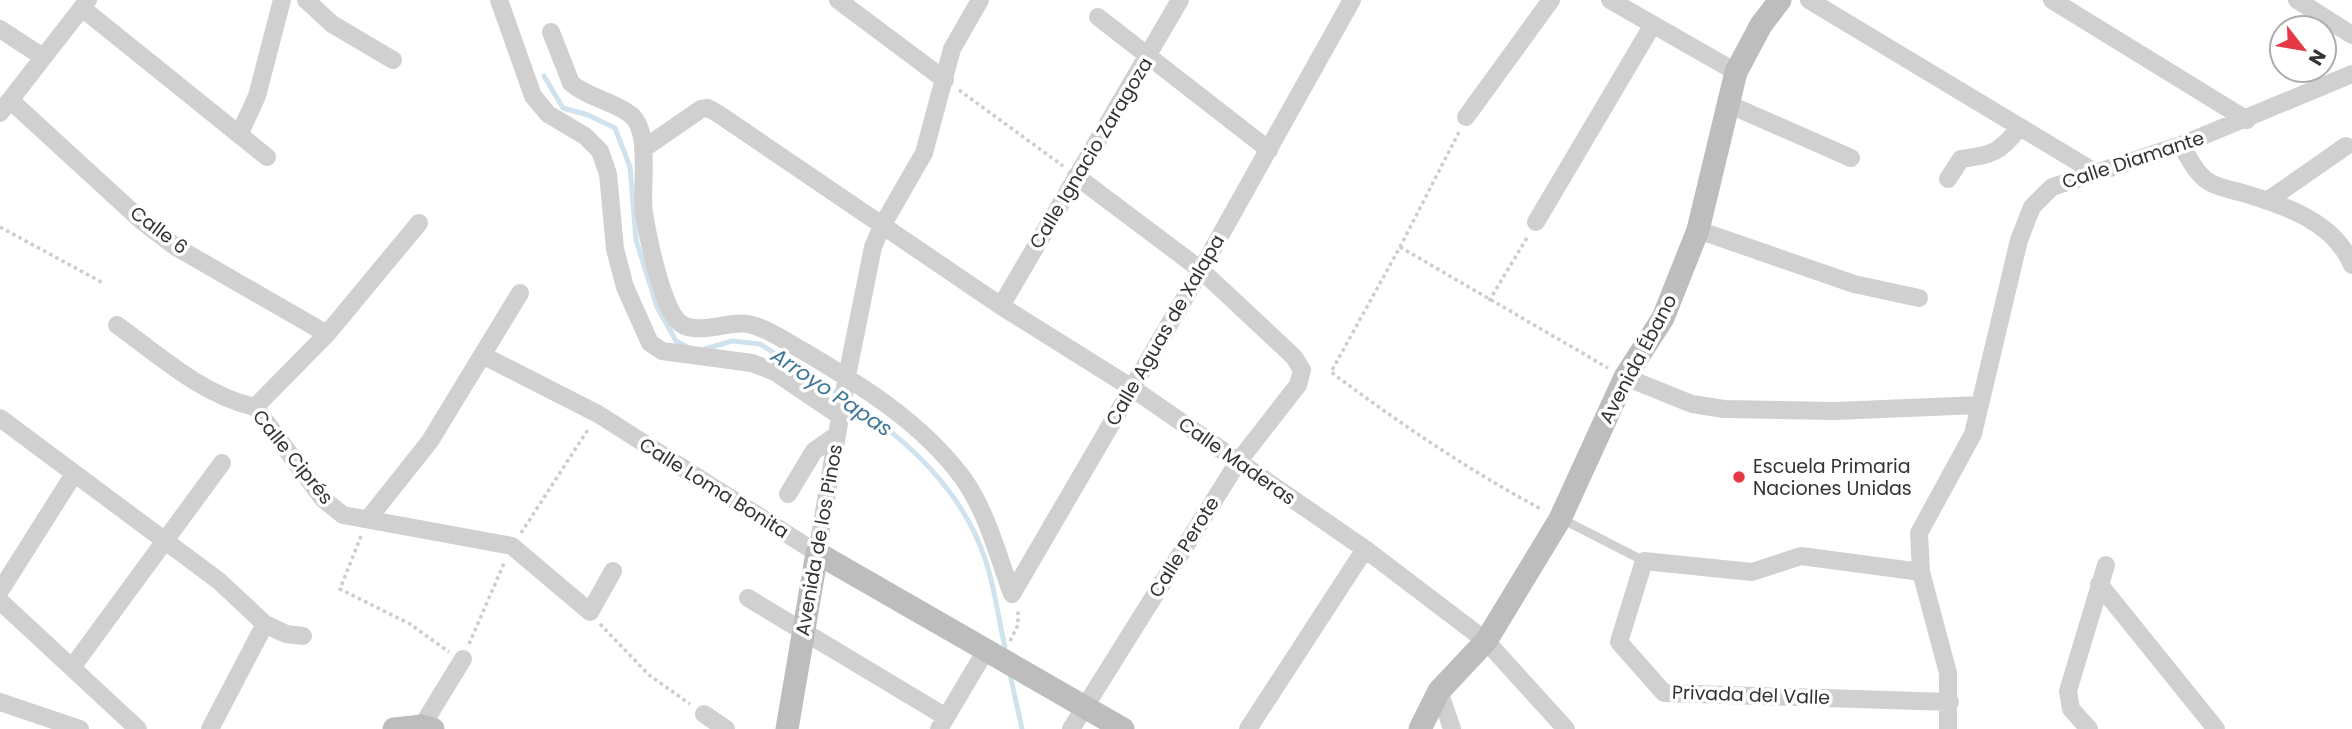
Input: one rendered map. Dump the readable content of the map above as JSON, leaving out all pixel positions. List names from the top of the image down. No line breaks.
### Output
{"streets":{"main road":["Avenida Ébano","Calle Loma Bonita","Avenida de los Pinos"],"street":["Calle Ignacio Zaragoza","Calle Diamante","Calle 6","Calle Aguas de Xalapa","Calle Ciprés","Calle Maderas","Calle Perote","Privada del Valle"]},"crossings":[["Calle Ignacio Zaragoza","Calle Maderas"],["Calle Diamante","Privada del Valle"],["Calle Aguas de Xalapa","Calle Maderas"],["Calle Aguas de Xalapa","Calle Perote"],["Avenida Ébano","Calle Maderas"],["Calle Maderas","Avenida de los Pinos"],["Calle Maderas","Calle Perote"],["Calle Loma Bonita","Avenida de los Pinos"],["Calle Loma Bonita","Calle Perote"]],"water":["Arroyo Papas"],"places":["Escuela Primaria Naciones Unidas"],"north":"bottom right"}
